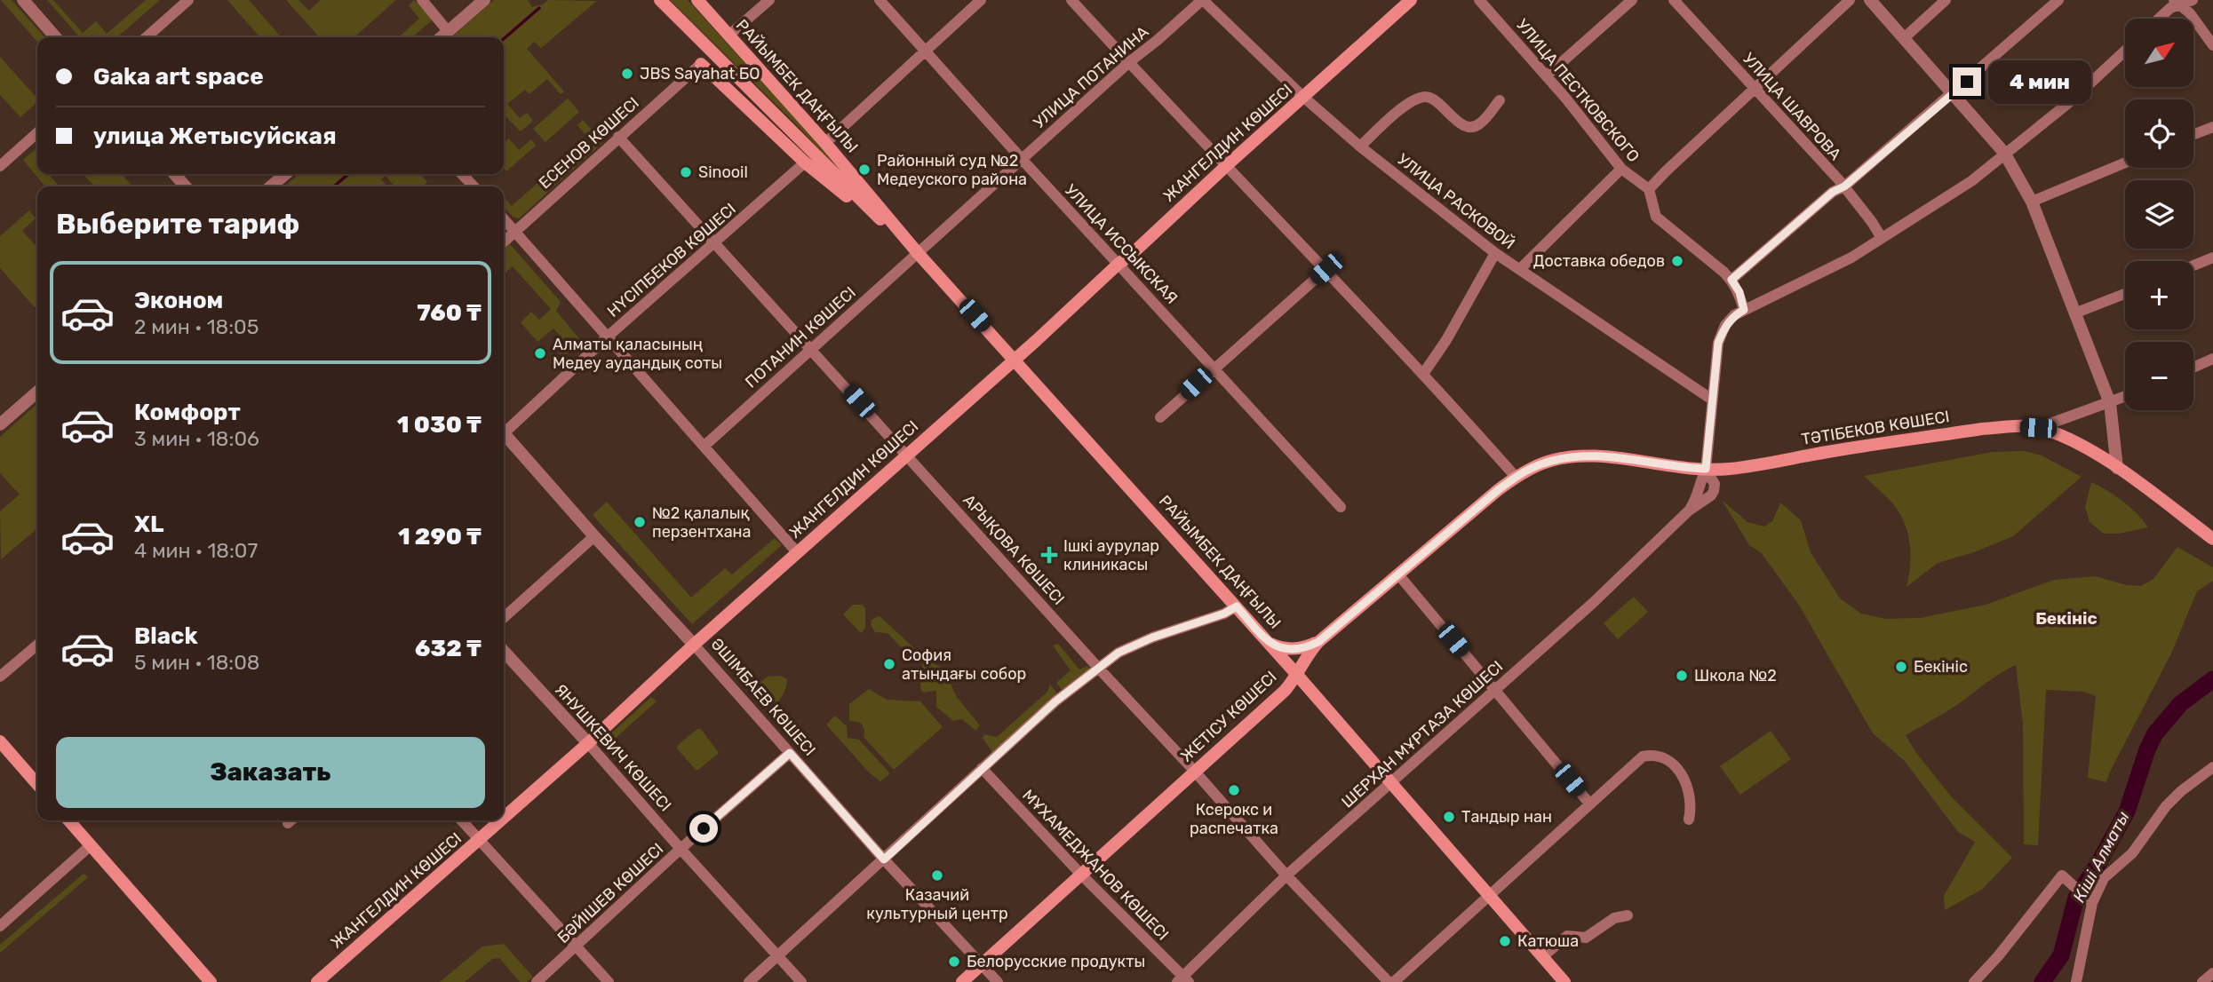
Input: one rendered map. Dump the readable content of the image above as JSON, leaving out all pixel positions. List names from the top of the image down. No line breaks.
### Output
{"streets":{"main road":["РАЙЫМБЕК ДАҢҒЫЛЫ","ЖАНГЕЛДИН КӨШЕСІ","ТӘТІБЕКОВ КӨШЕСІ","ЖЕТІСУ КӨШЕСІ"],"street":["УЛИЦА ПОТАНИНА","УЛИЦА ПЕСТКОВСКОГО","УЛИЦА ШАВРОВА","ЕСЕНОВ КӨШЕСІ","УЛИЦА РАСКОВОЙ","УЛИЦА ИССЫКСКАЯ","НҮСІПБЕКОВ КӨШЕСІ","ПОТАНИН КӨШЕСІ","АРЫҚОВА КӨШЕСІ","ӘШІМБАЕВ КӨШЕСІ","ШЕРХАН МҰРТАЗА КӨШЕСІ","ЯНУШКЕВИЧ КӨШЕСІ","МҰХАМЕДЖАНОВ КӨШЕСІ","БӘЙІШЕВ КӨШЕСІ"]},"crossings":[["УЛИЦА ПОТАНИНА","РАЙЫМБЕК ДАҢҒЫЛЫ"],["УЛИЦА ПОТАНИНА","УЛИЦА РАСКОВОЙ"],["УЛИЦА ПОТАНИНА","УЛИЦА ИССЫКСКАЯ"],["УЛИЦА ПОТАНИНА","ПОТАНИН КӨШЕСІ"],["РАЙЫМБЕК ДАҢҒЫЛЫ","ЕСЕНОВ КӨШЕСІ"],["РАЙЫМБЕК ДАҢҒЫЛЫ","ЖАНГЕЛДИН КӨШЕСІ"],["РАЙЫМБЕК ДАҢҒЫЛЫ","НҮСІПБЕКОВ КӨШЕСІ"],["РАЙЫМБЕК ДАҢҒЫЛЫ","ПОТАНИН КӨШЕСІ"],["РАЙЫМБЕК ДАҢҒЫЛЫ","ЖЕТІСУ КӨШЕСІ"],["РАЙЫМБЕК ДАҢҒЫЛЫ","ШЕРХАН МҰРТАЗА КӨШЕСІ"],["ЕСЕНОВ КӨШЕСІ","АРЫҚОВА КӨШЕСІ"],["ЖАНГЕЛДИН КӨШЕСІ","УЛИЦА РАСКОВОЙ"],["ЖАНГЕЛДИН КӨШЕСІ","УЛИЦА ИССЫКСКАЯ"],["ЖАНГЕЛДИН КӨШЕСІ","АРЫҚОВА КӨШЕСІ"],["ЖАНГЕЛДИН КӨШЕСІ","ӘШІМБАЕВ КӨШЕСІ"],["ЖАНГЕЛДИН КӨШЕСІ","ЯНУШКЕВИЧ КӨШЕСІ"],["НҮСІПБЕКОВ КӨШЕСІ","АРЫҚОВА КӨШЕСІ"],["ПОТАНИН КӨШЕСІ","АРЫҚОВА КӨШЕСІ"],["ТӘТІБЕКОВ КӨШЕСІ","ЖЕТІСУ КӨШЕСІ"],["ТӘТІБЕКОВ КӨШЕСІ","ШЕРХАН МҰРТАЗА КӨШЕСІ"],["АРЫҚОВА КӨШЕСІ","ЖЕТІСУ КӨШЕСІ"],["АРЫҚОВА КӨШЕСІ","ШЕРХАН МҰРТАЗА КӨШЕСІ"],["ӘШІМБАЕВ КӨШЕСІ","ЖЕТІСУ КӨШЕСІ"],["ӘШІМБАЕВ КӨШЕСІ","БӘЙІШЕВ КӨШЕСІ"],["ЖЕТІСУ КӨШЕСІ","МҰХАМЕДЖАНОВ КӨШЕСІ"],["ШЕРХАН МҰРТАЗА КӨШЕСІ","МҰХАМЕДЖАНОВ КӨШЕСІ"],["ЯНУШКЕВИЧ КӨШЕСІ","БӘЙІШЕВ КӨШЕСІ"]],"districts":["Бекініс"],"water":["Кіші Алматы"],"places":{"other":["JBS Sayahat БО","Районный суд №2 Медеуского района","Sinooil","Доставка обедов","Алматы қаласының Медеу аудандық соты","№2 қалалық перзентхана","София атындағы собор","Бекініс","Школа №2","Ксерокс и распечатка","Тандыр нан","Казачий культурный центр","Катюша","Белорусские продукты"],"health":["Ішкі аурулар клиникасы"]},"north":"top right","page":{"map_buttons":["+","−"],"banner":["Gaka art space","улица Жетысуйская"],"bubble":"4 мин","heading":"Выберите тариф","list":[{"name":"Эконом","note":"2 мин · 18:05","value":"760 ₸"},{"name":"Комфорт","note":"3 мин · 18:06","value":"1 030 ₸"},{"name":"XL","note":"4 мин · 18:07","value":"1 290 ₸"},{"name":"Black","note":"5 мин · 18:08","value":"632 ₸"}],"buttons":"Заказать"}}
